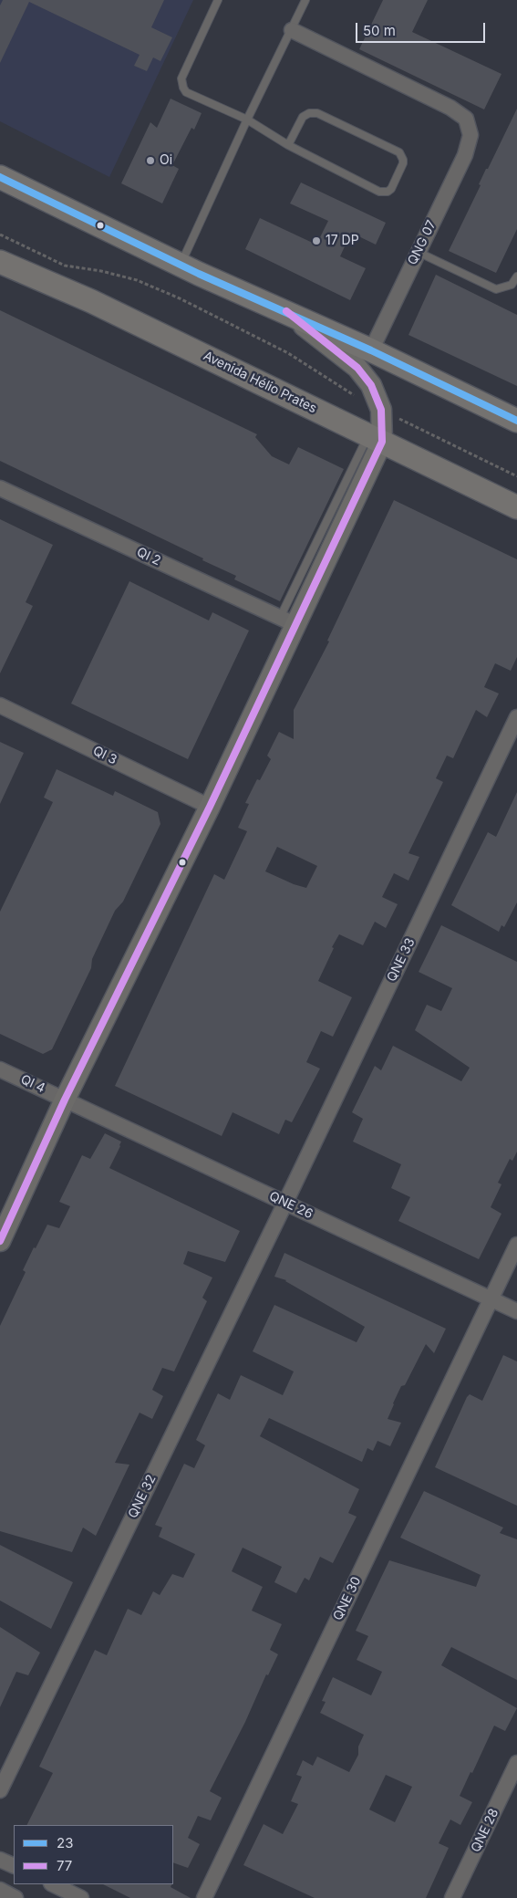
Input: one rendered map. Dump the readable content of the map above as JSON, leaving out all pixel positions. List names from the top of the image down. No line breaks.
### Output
{"streets":{"main road":["Avenida Hélio Prates"],"street":["QNG 07","QI 2","QI 3","QNE 33","QI 4","QNE 26","QNE 32","QNE 30","QNE 28"]},"crossings":[["QNE 33","QNE 26"],["QNE 33","QNE 32"],["QI 4","QNE 26"],["QNE 26","QNE 32"],["QNE 26","QNE 30"]],"places":["Oi","17 DP"],"lines":["transit line 23","transit line 77"],"legend":["23","77"],"scale_bar":"50 m"}
